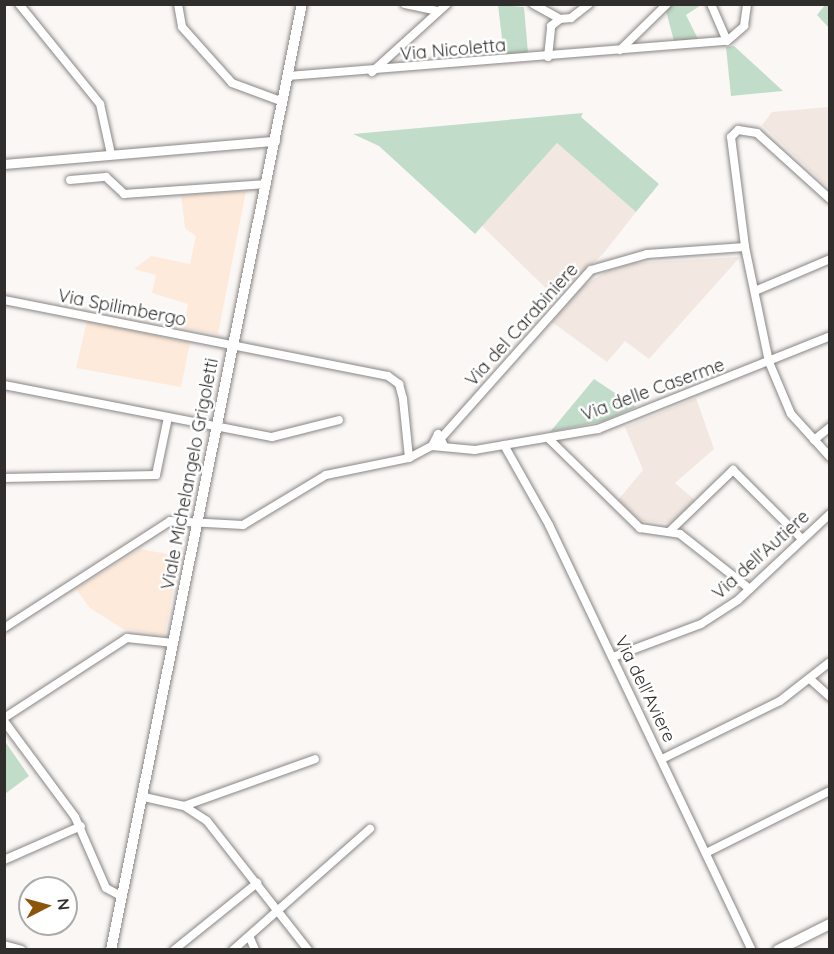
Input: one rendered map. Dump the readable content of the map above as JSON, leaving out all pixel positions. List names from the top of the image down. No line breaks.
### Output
{"streets":{"main road":["Viale Michelangelo Grigoletti"],"street":["Via Nicoletta","Via Spilimbergo","Via del Carabiniere","Via delle Caserme","Via dell'Autiere","Via dell'Aviere"]},"crossings":[["Via Nicoletta","Viale Michelangelo Grigoletti"],["Via Spilimbergo","Via delle Caserme"],["Via Spilimbergo","Viale Michelangelo Grigoletti"],["Via del Carabiniere","Via delle Caserme"],["Via delle Caserme","Viale Michelangelo Grigoletti"],["Via delle Caserme","Via dell'Aviere"],["Via dell'Autiere","Via dell'Aviere"]],"north":"right"}
